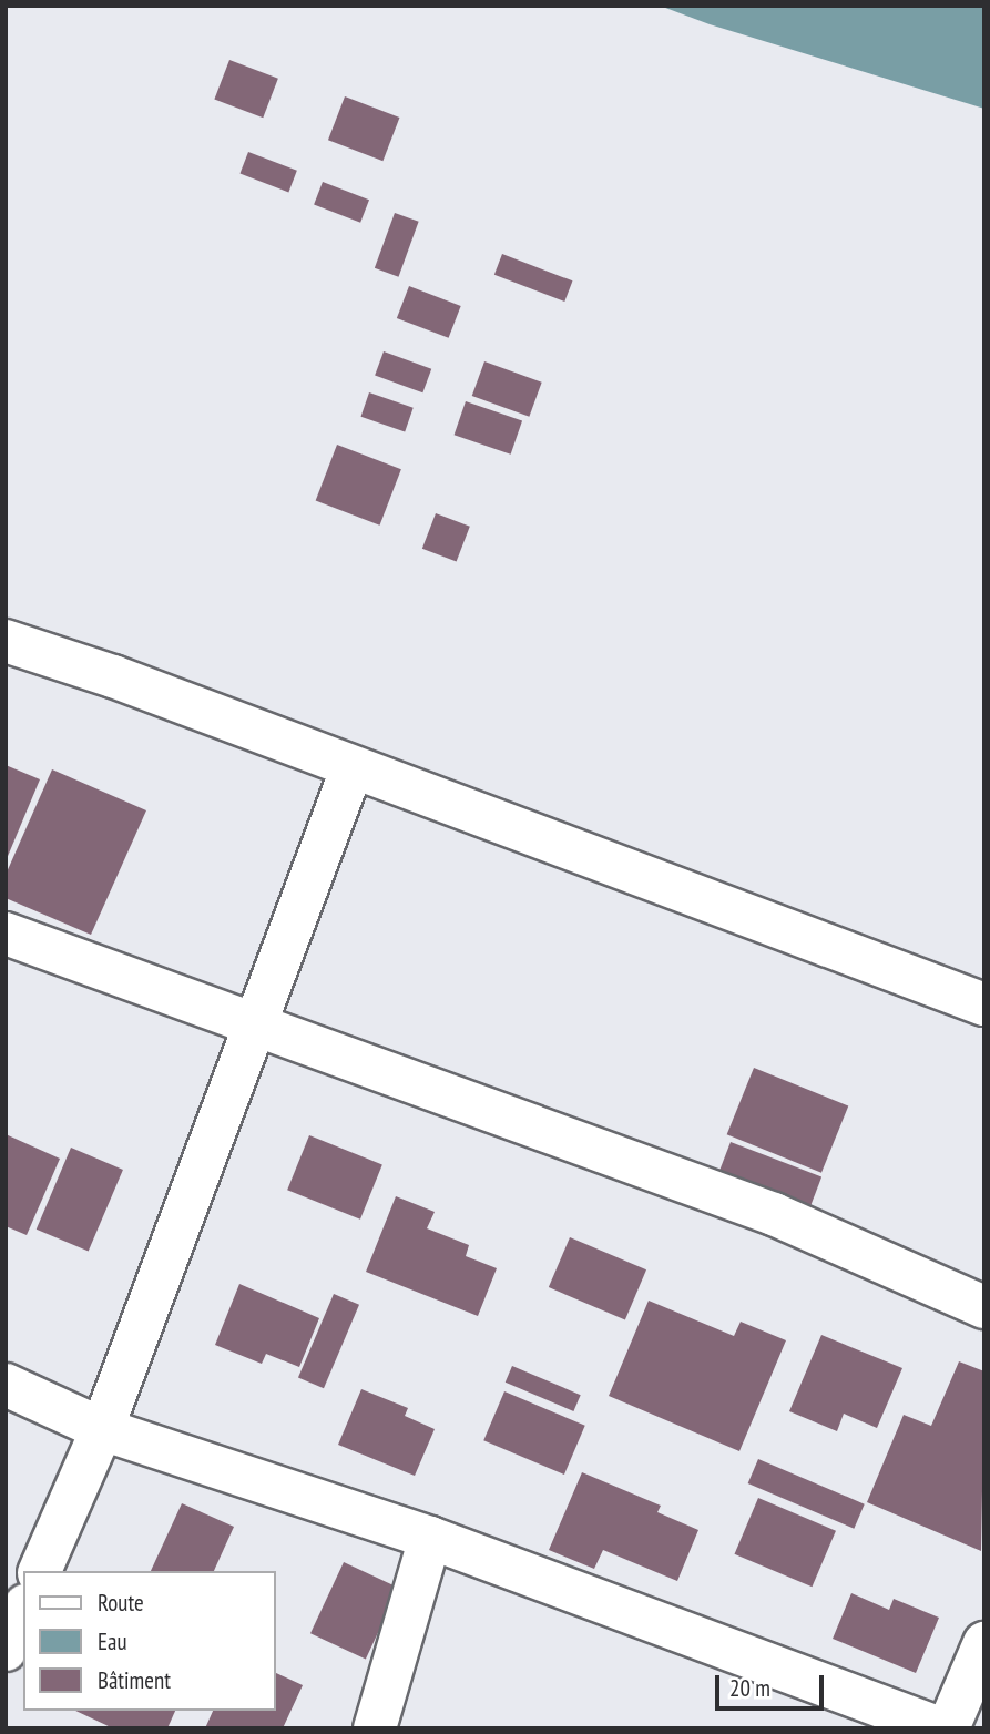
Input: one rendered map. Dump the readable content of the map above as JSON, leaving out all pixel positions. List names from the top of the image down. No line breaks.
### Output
{"legend":["Route","Eau","Bâtiment"],"scale_bar":"20 m"}
